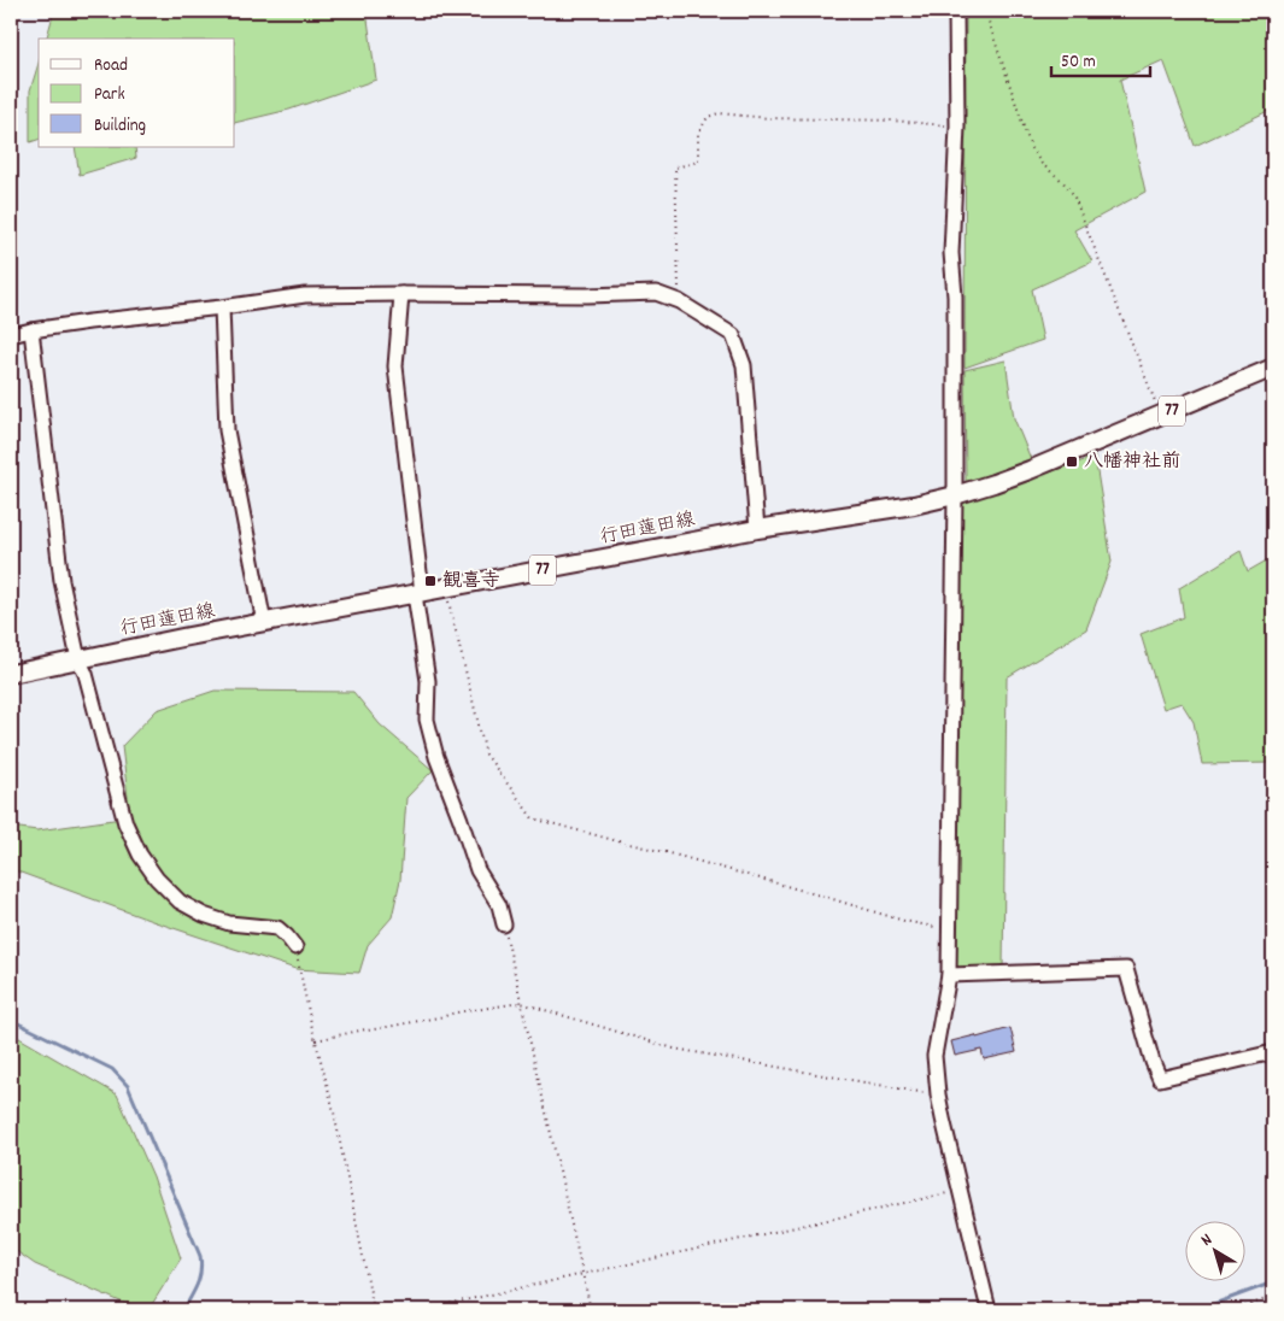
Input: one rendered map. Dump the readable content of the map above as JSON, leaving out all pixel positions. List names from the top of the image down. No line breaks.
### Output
{"streets":{"main road":["77","行田蓮田線"]},"places":{"transit":["八幡神社前","観喜寺"]},"legend":["Road","Park","Building"],"scale_bar":"50 m","north":"top left"}
